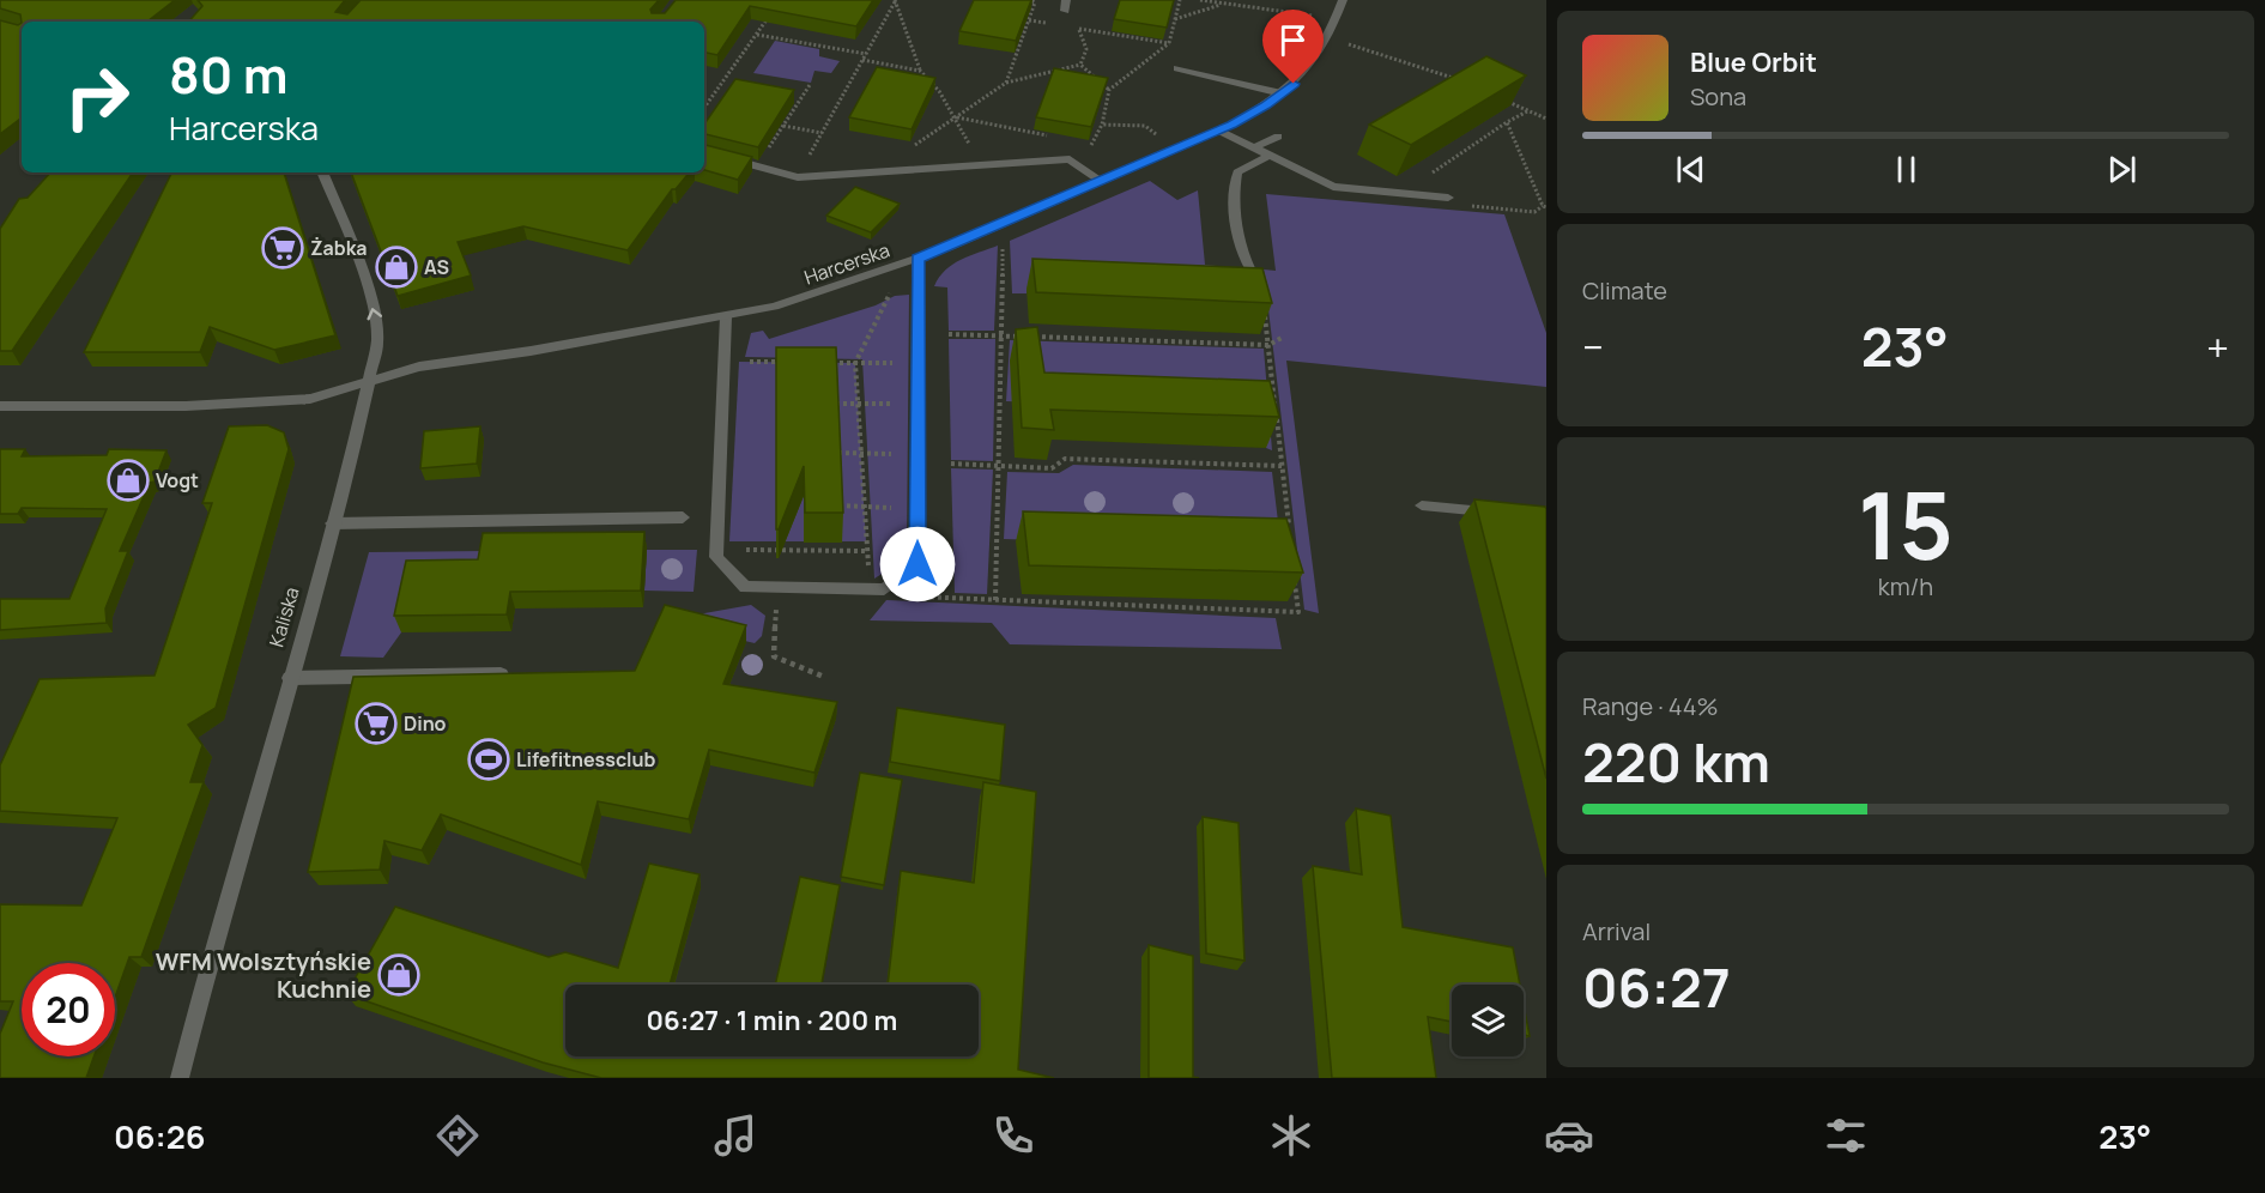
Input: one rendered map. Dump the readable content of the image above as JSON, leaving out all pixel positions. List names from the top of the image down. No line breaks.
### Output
{"streets":{"street":["Harcerska","Kaliska"]},"crossings":[["Harcerska","Kaliska"]],"places":{"supermarket":["Żabka","Dino"],"shop":["AS","Vogt","WFM Wolsztyńskie Kuchnie"],"sports":["Lifefitnessclub"]},"page":{"turn":["80 m","Harcerska"],"song":["Blue Orbit","Sona"],"tile":["Climate",["15","km/h"],["Range · 44%","220 km"],["Arrival","06:27"]],"heat":["−","23°","+"],"limit":"20","trip":"06:27 · 1 min · 200 m","tabs":["06:26","23°"]}}
